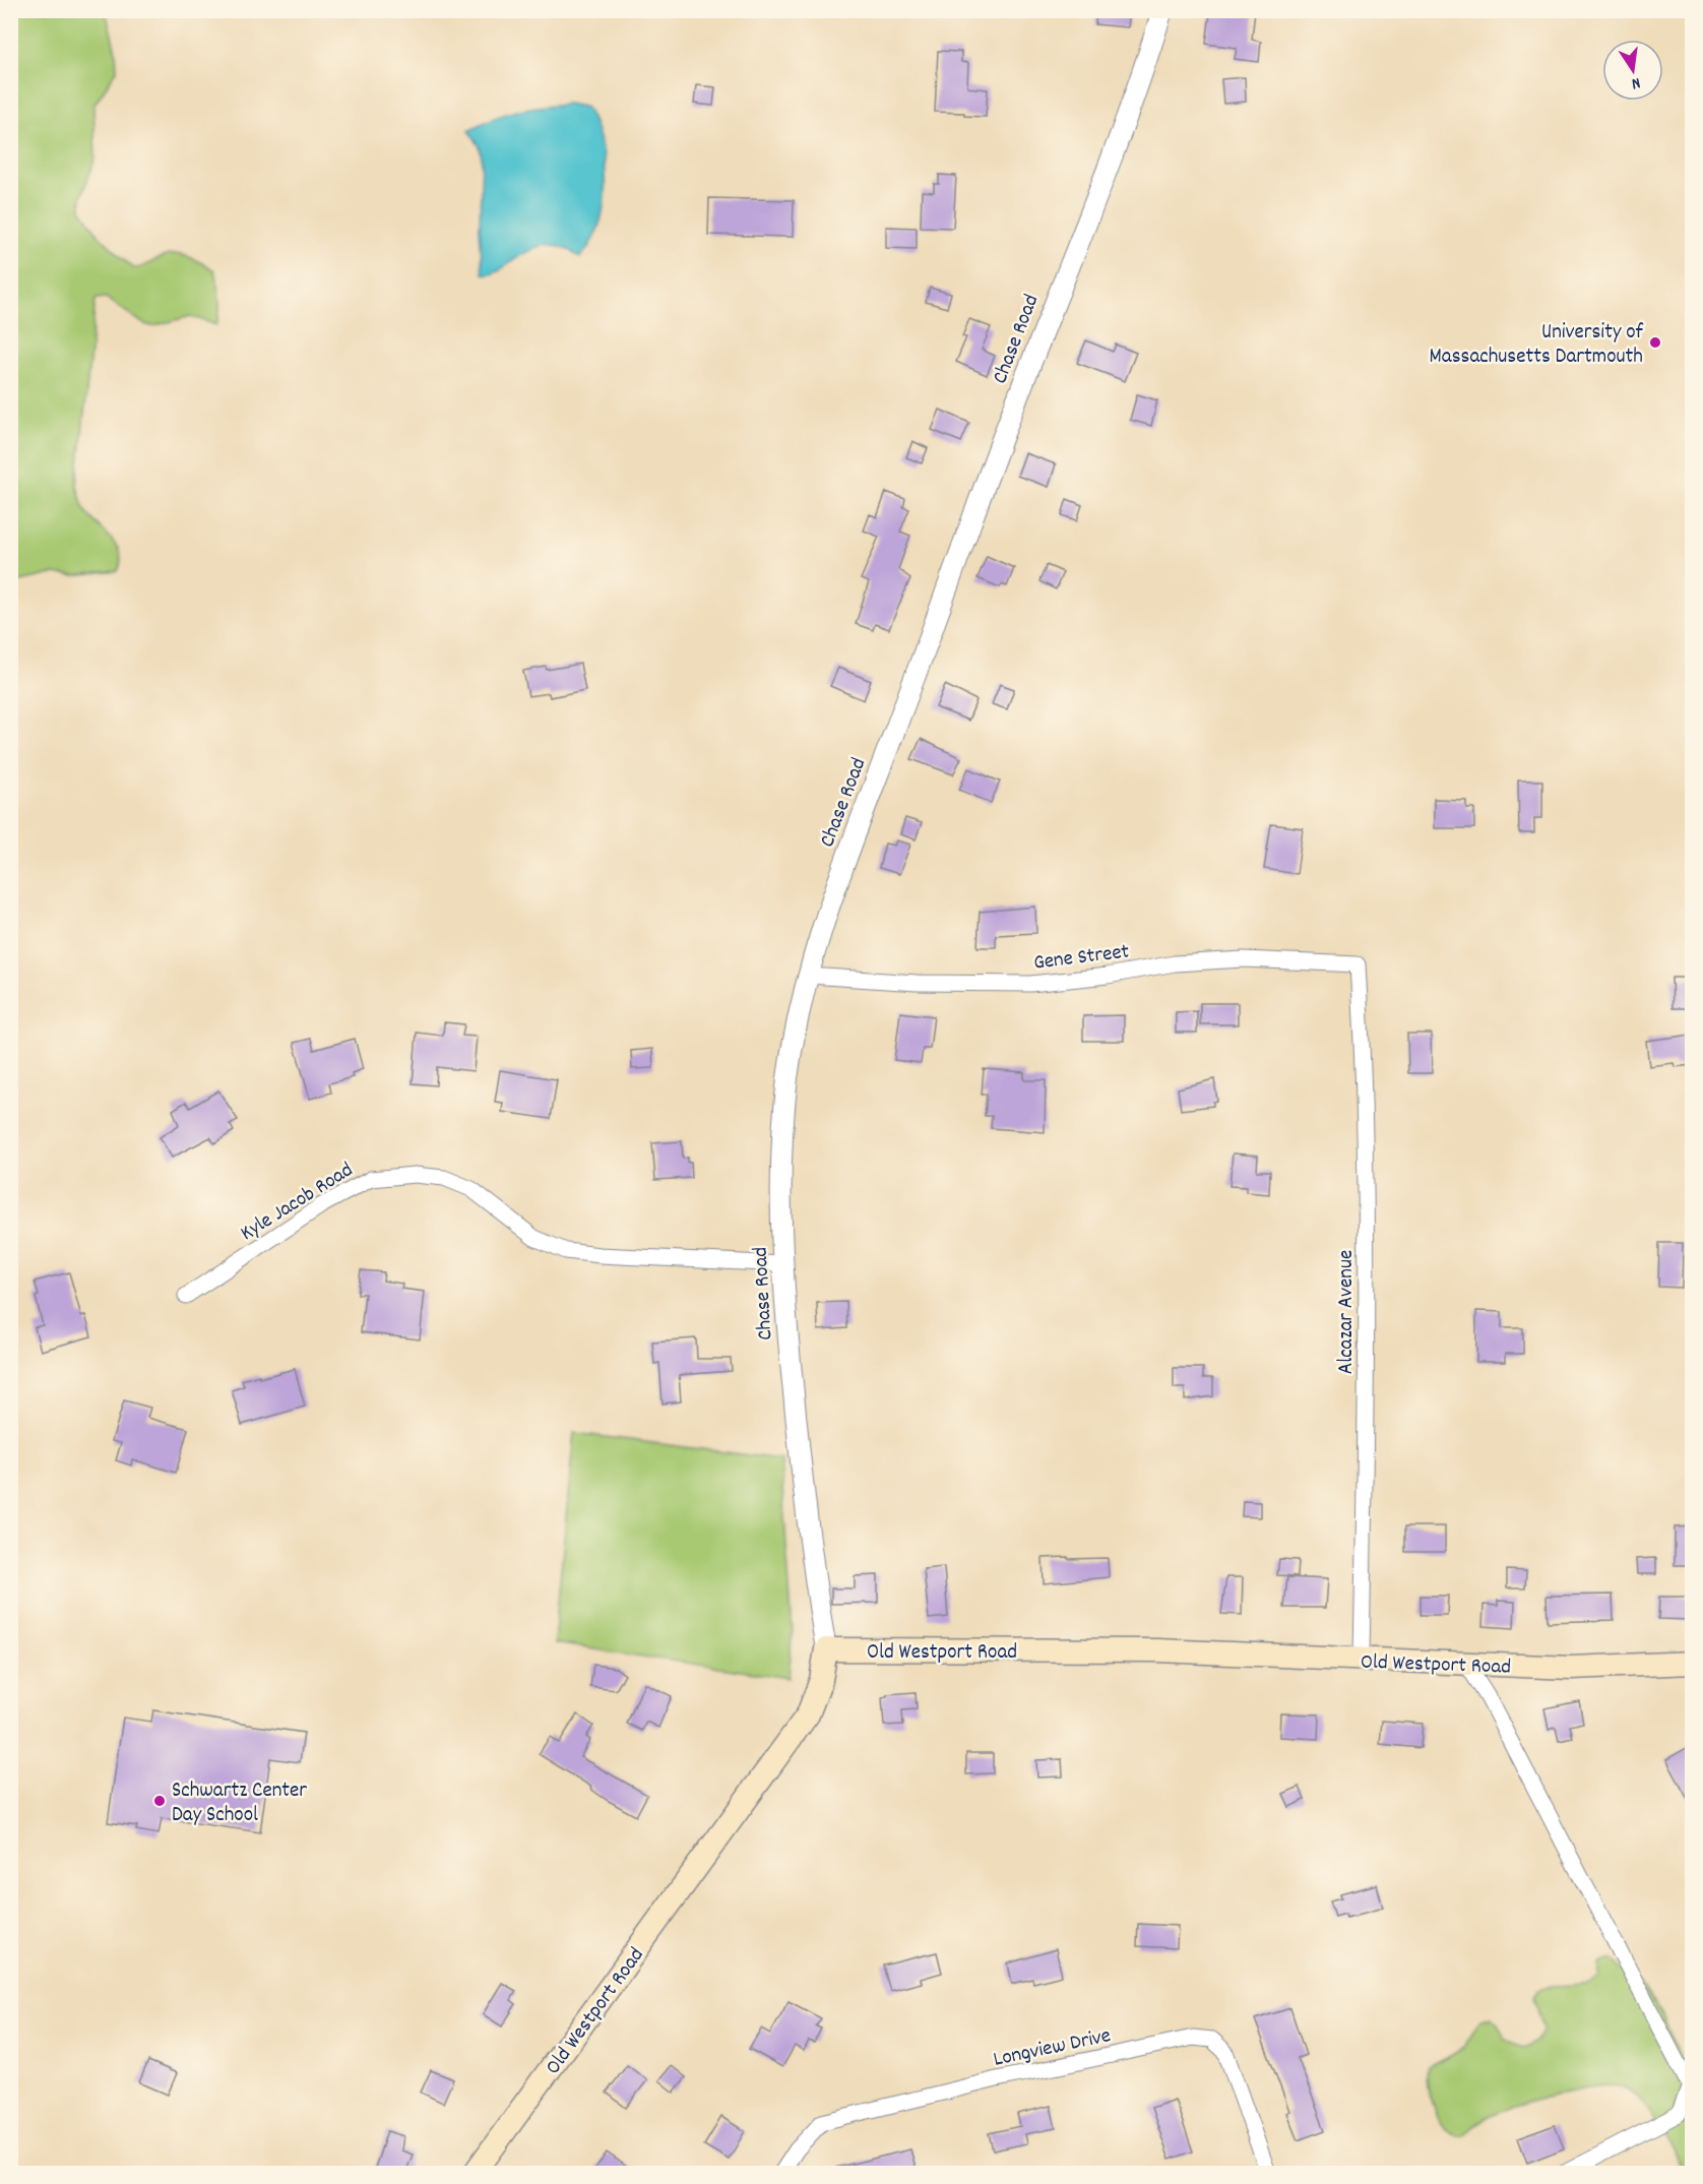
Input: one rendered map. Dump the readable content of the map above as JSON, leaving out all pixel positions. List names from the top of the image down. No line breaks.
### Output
{"streets":{"main road":["Old Westport Road"],"street":["Chase Road","Gene Street","Kyle Jacob Road","Alcazar Avenue","Longview Drive"]},"crossings":[["Chase Road","Gene Street"],["Chase Road","Kyle Jacob Road"],["Chase Road","Old Westport Road"],["Gene Street","Alcazar Avenue"],["Alcazar Avenue","Old Westport Road"]],"places":["University of Massachusetts Dartmouth","Schwartz Center Day School"],"north":"bottom"}
